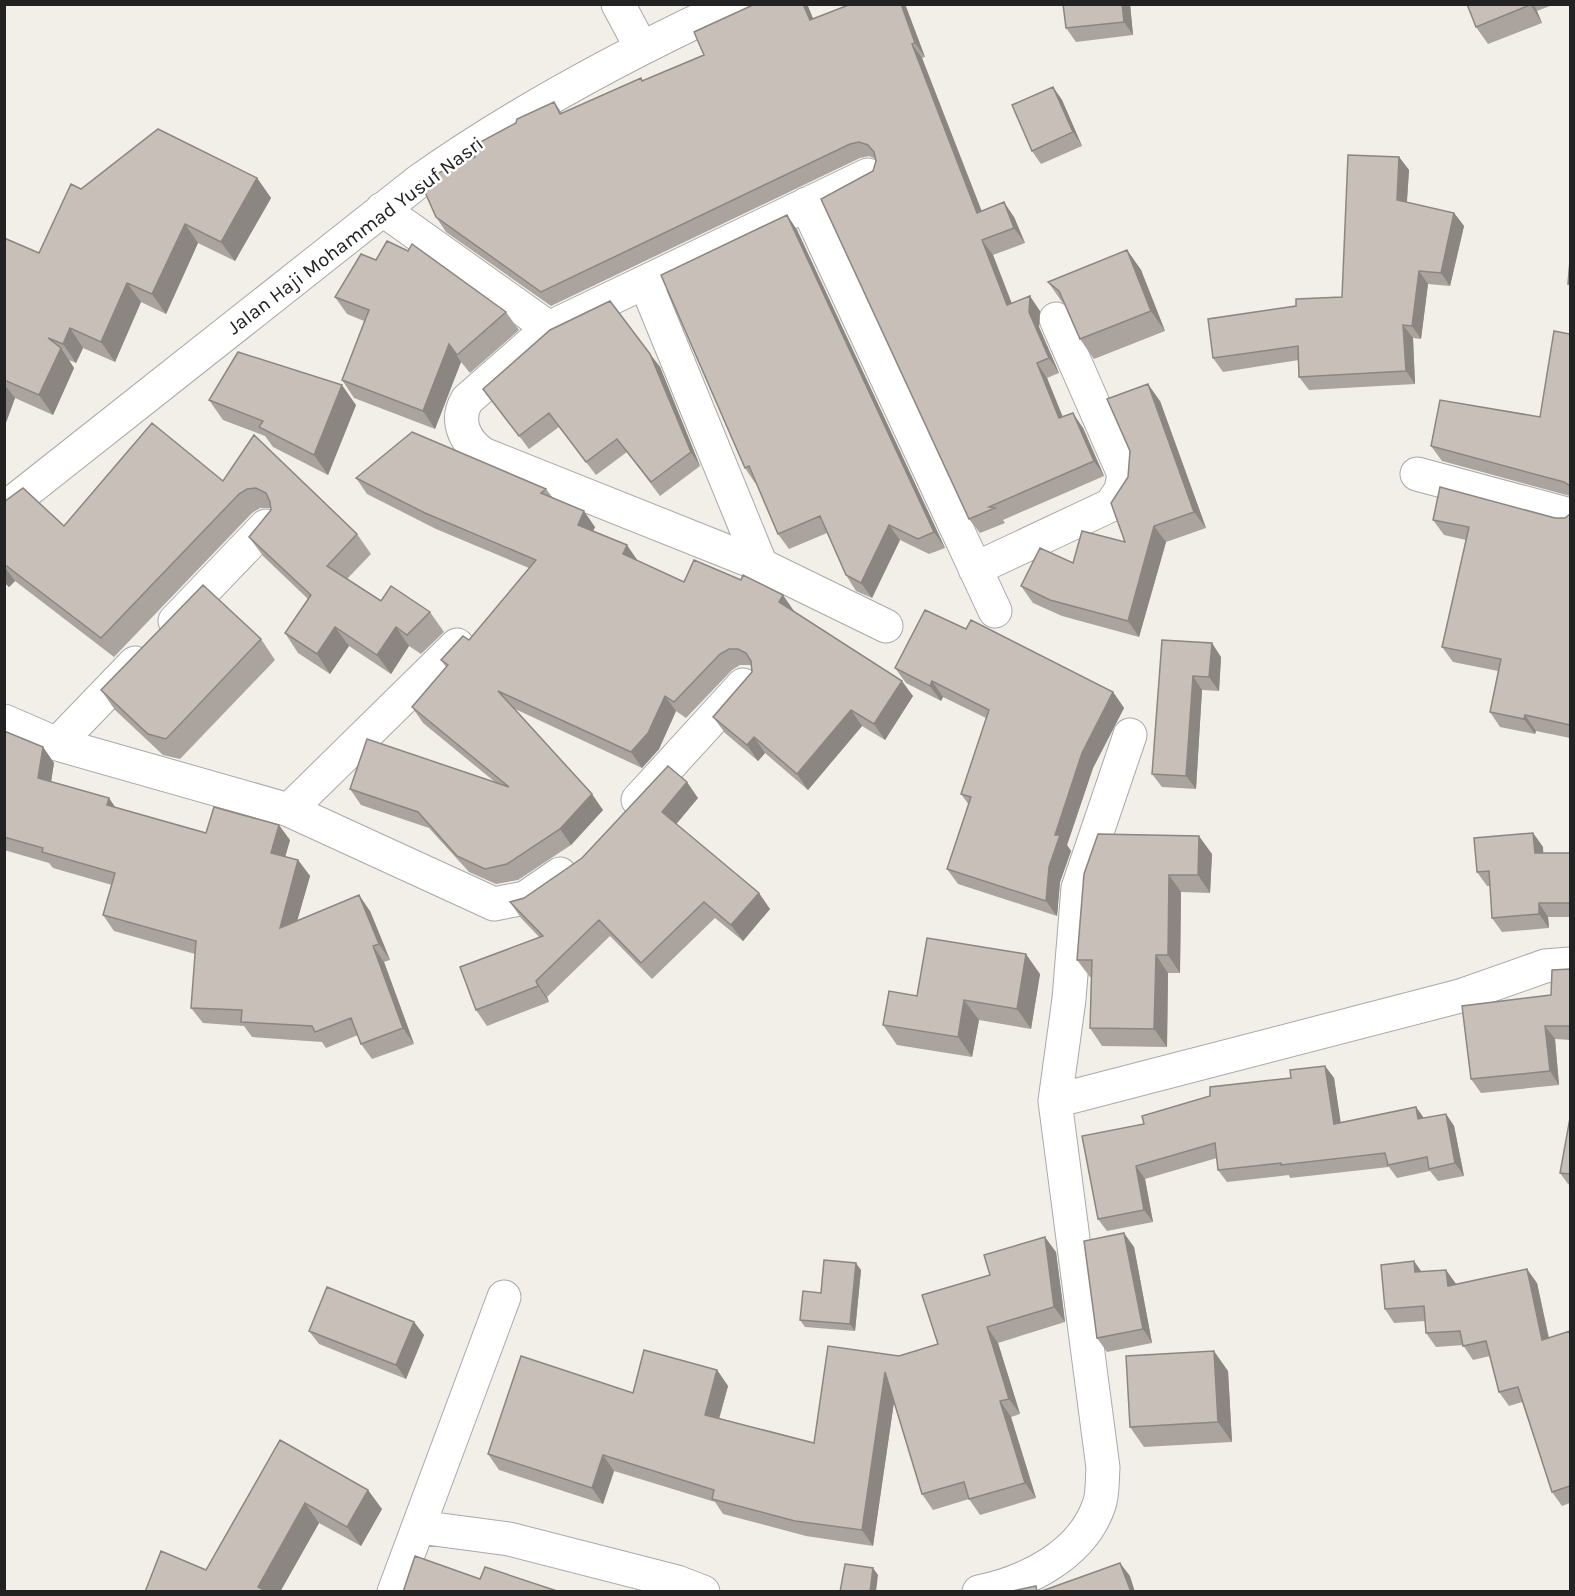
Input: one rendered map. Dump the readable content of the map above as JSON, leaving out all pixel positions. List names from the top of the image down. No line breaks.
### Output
{"streets":{"street":["Jalan Haji Mohammad Yusuf Nasri"]}}
